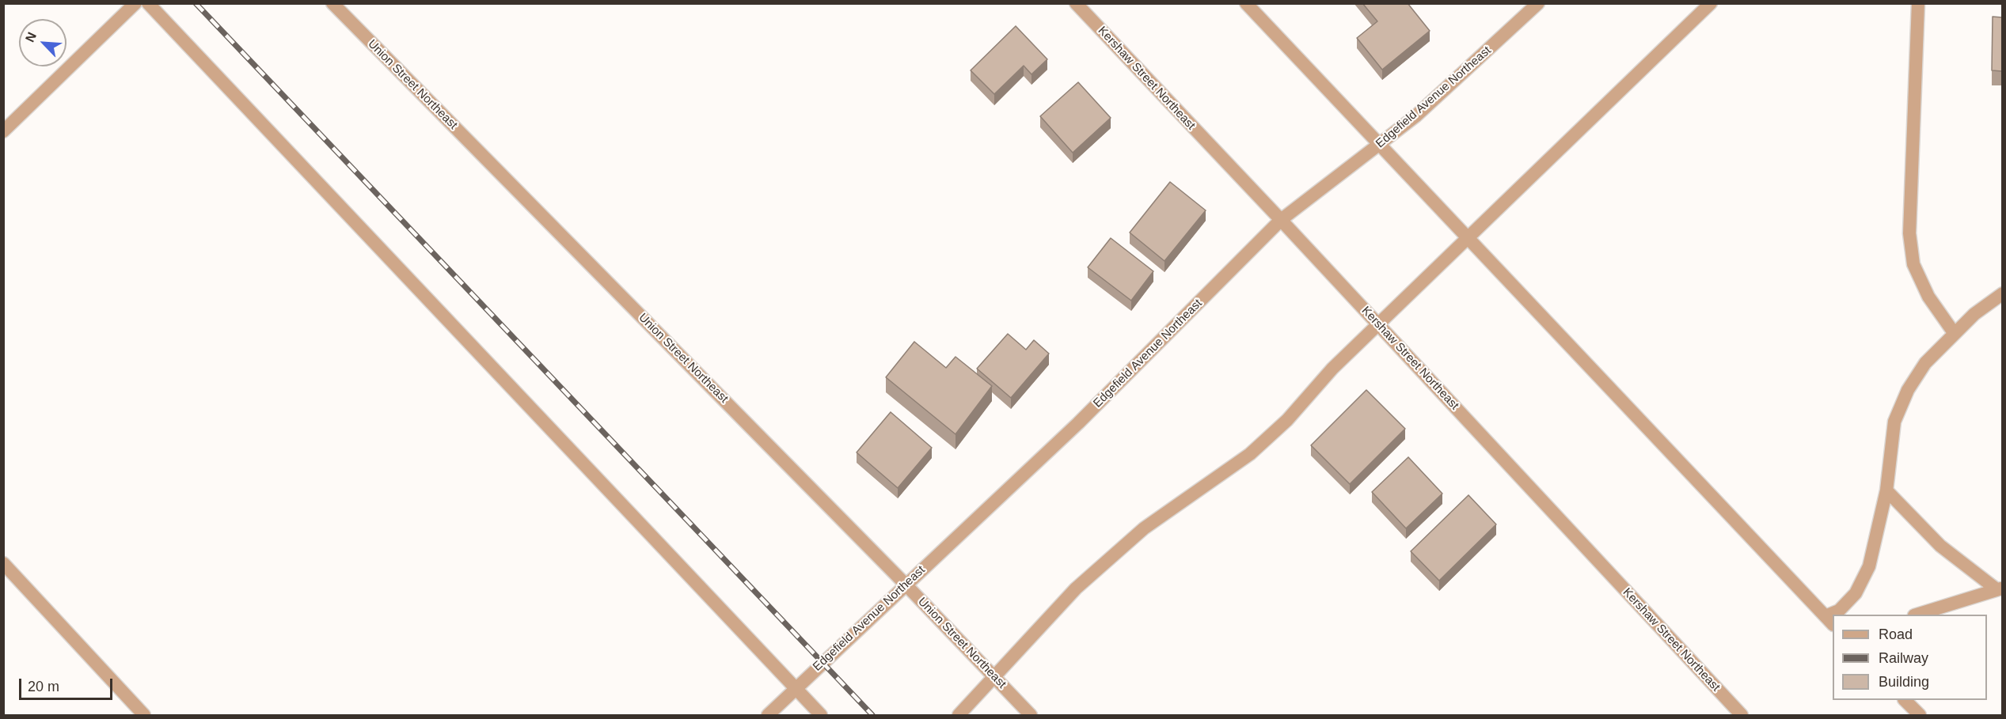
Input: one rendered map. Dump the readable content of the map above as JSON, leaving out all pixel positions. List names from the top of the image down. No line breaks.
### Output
{"streets":{"street":["Kershaw Street Northeast","Union Street Northeast","Edgefield Avenue Northeast"]},"crossings":[["Kershaw Street Northeast","Edgefield Avenue Northeast"],["Union Street Northeast","Edgefield Avenue Northeast"]],"legend":["Road","Railway","Building"],"scale_bar":"20 m","north":"top left"}
